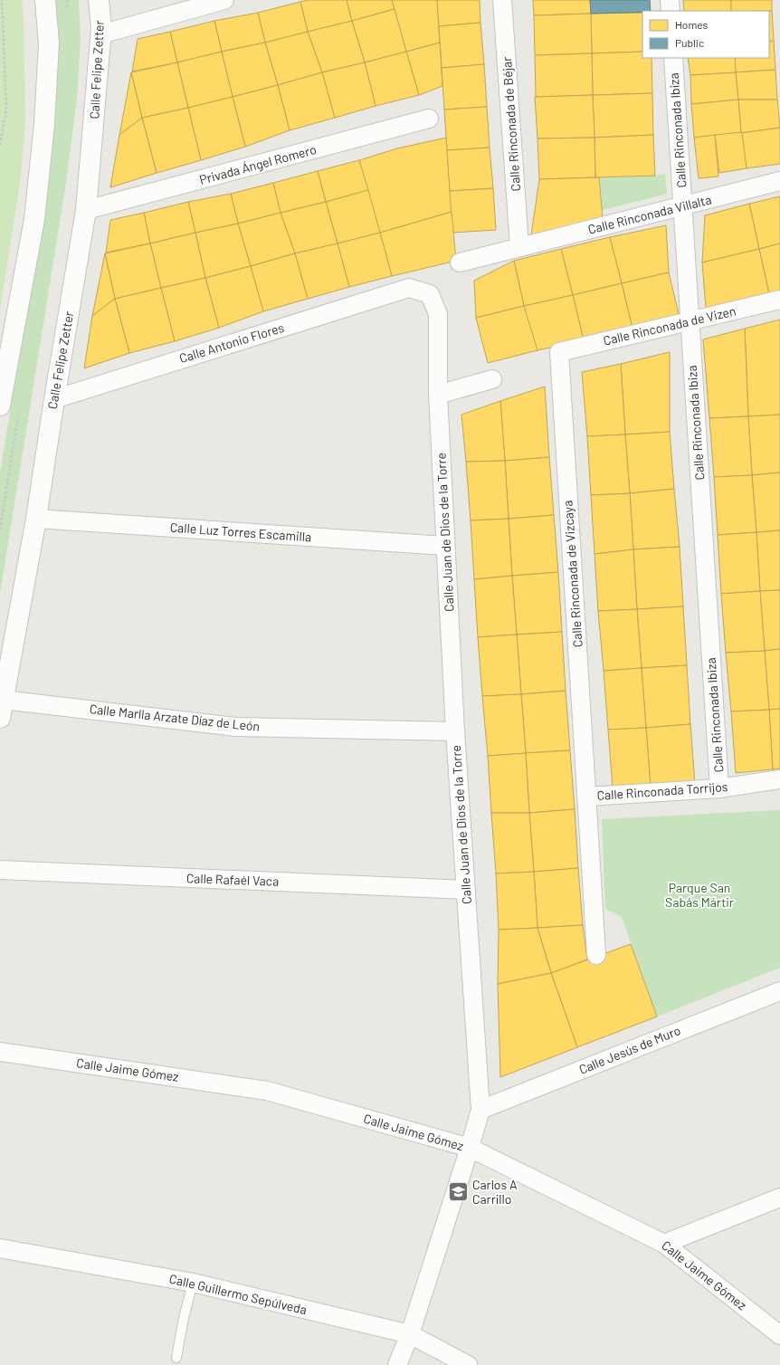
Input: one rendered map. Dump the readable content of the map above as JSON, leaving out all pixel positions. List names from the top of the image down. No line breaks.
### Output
{"streets":{"main road":["Calle Felipe Zetter"],"street":["Calle Rinconada de Béjar","Calle Rinconada Ibiza","Privada Ángel Romero","Calle Rinconada Villalta","Calle Rinconada de Vizen","Calle Antonio Flores","Calle Luz Torres Escamilla","Calle Juan de Dios de la Torre","Calle Rinconada de Vizcaya","Calle Marlla Arzate Díaz de León","Calle Rinconada Torrijos","Calle Rafaél Vaca","Calle Jesús de Muro","Calle Jaime Gómez","Calle Guillermo Sepúlveda"]},"crossings":[["Calle Felipe Zetter","Privada Ángel Romero"],["Calle Felipe Zetter","Calle Antonio Flores"],["Calle Felipe Zetter","Calle Luz Torres Escamilla"],["Calle Felipe Zetter","Calle Marlla Arzate Díaz de León"],["Calle Rinconada de Béjar","Calle Rinconada Villalta"],["Calle Rinconada Ibiza","Calle Rinconada Villalta"],["Calle Rinconada Ibiza","Calle Rinconada de Vizen"],["Calle Rinconada Ibiza","Calle Rinconada Torrijos"],["Calle Rinconada de Vizen","Calle Rinconada de Vizcaya"],["Calle Antonio Flores","Calle Juan de Dios de la Torre"],["Calle Luz Torres Escamilla","Calle Juan de Dios de la Torre"],["Calle Juan de Dios de la Torre","Calle Marlla Arzate Díaz de León"],["Calle Juan de Dios de la Torre","Calle Rafaél Vaca"],["Calle Juan de Dios de la Torre","Calle Jesús de Muro"],["Calle Juan de Dios de la Torre","Calle Jaime Gómez"],["Calle Juan de Dios de la Torre","Calle Guillermo Sepúlveda"],["Calle Rinconada de Vizcaya","Calle Rinconada Torrijos"]],"parks":["Parque San Sabás Mártir"],"places":{"school or university":["Carlos A Carrillo"]},"legend":["Homes","Public"]}
